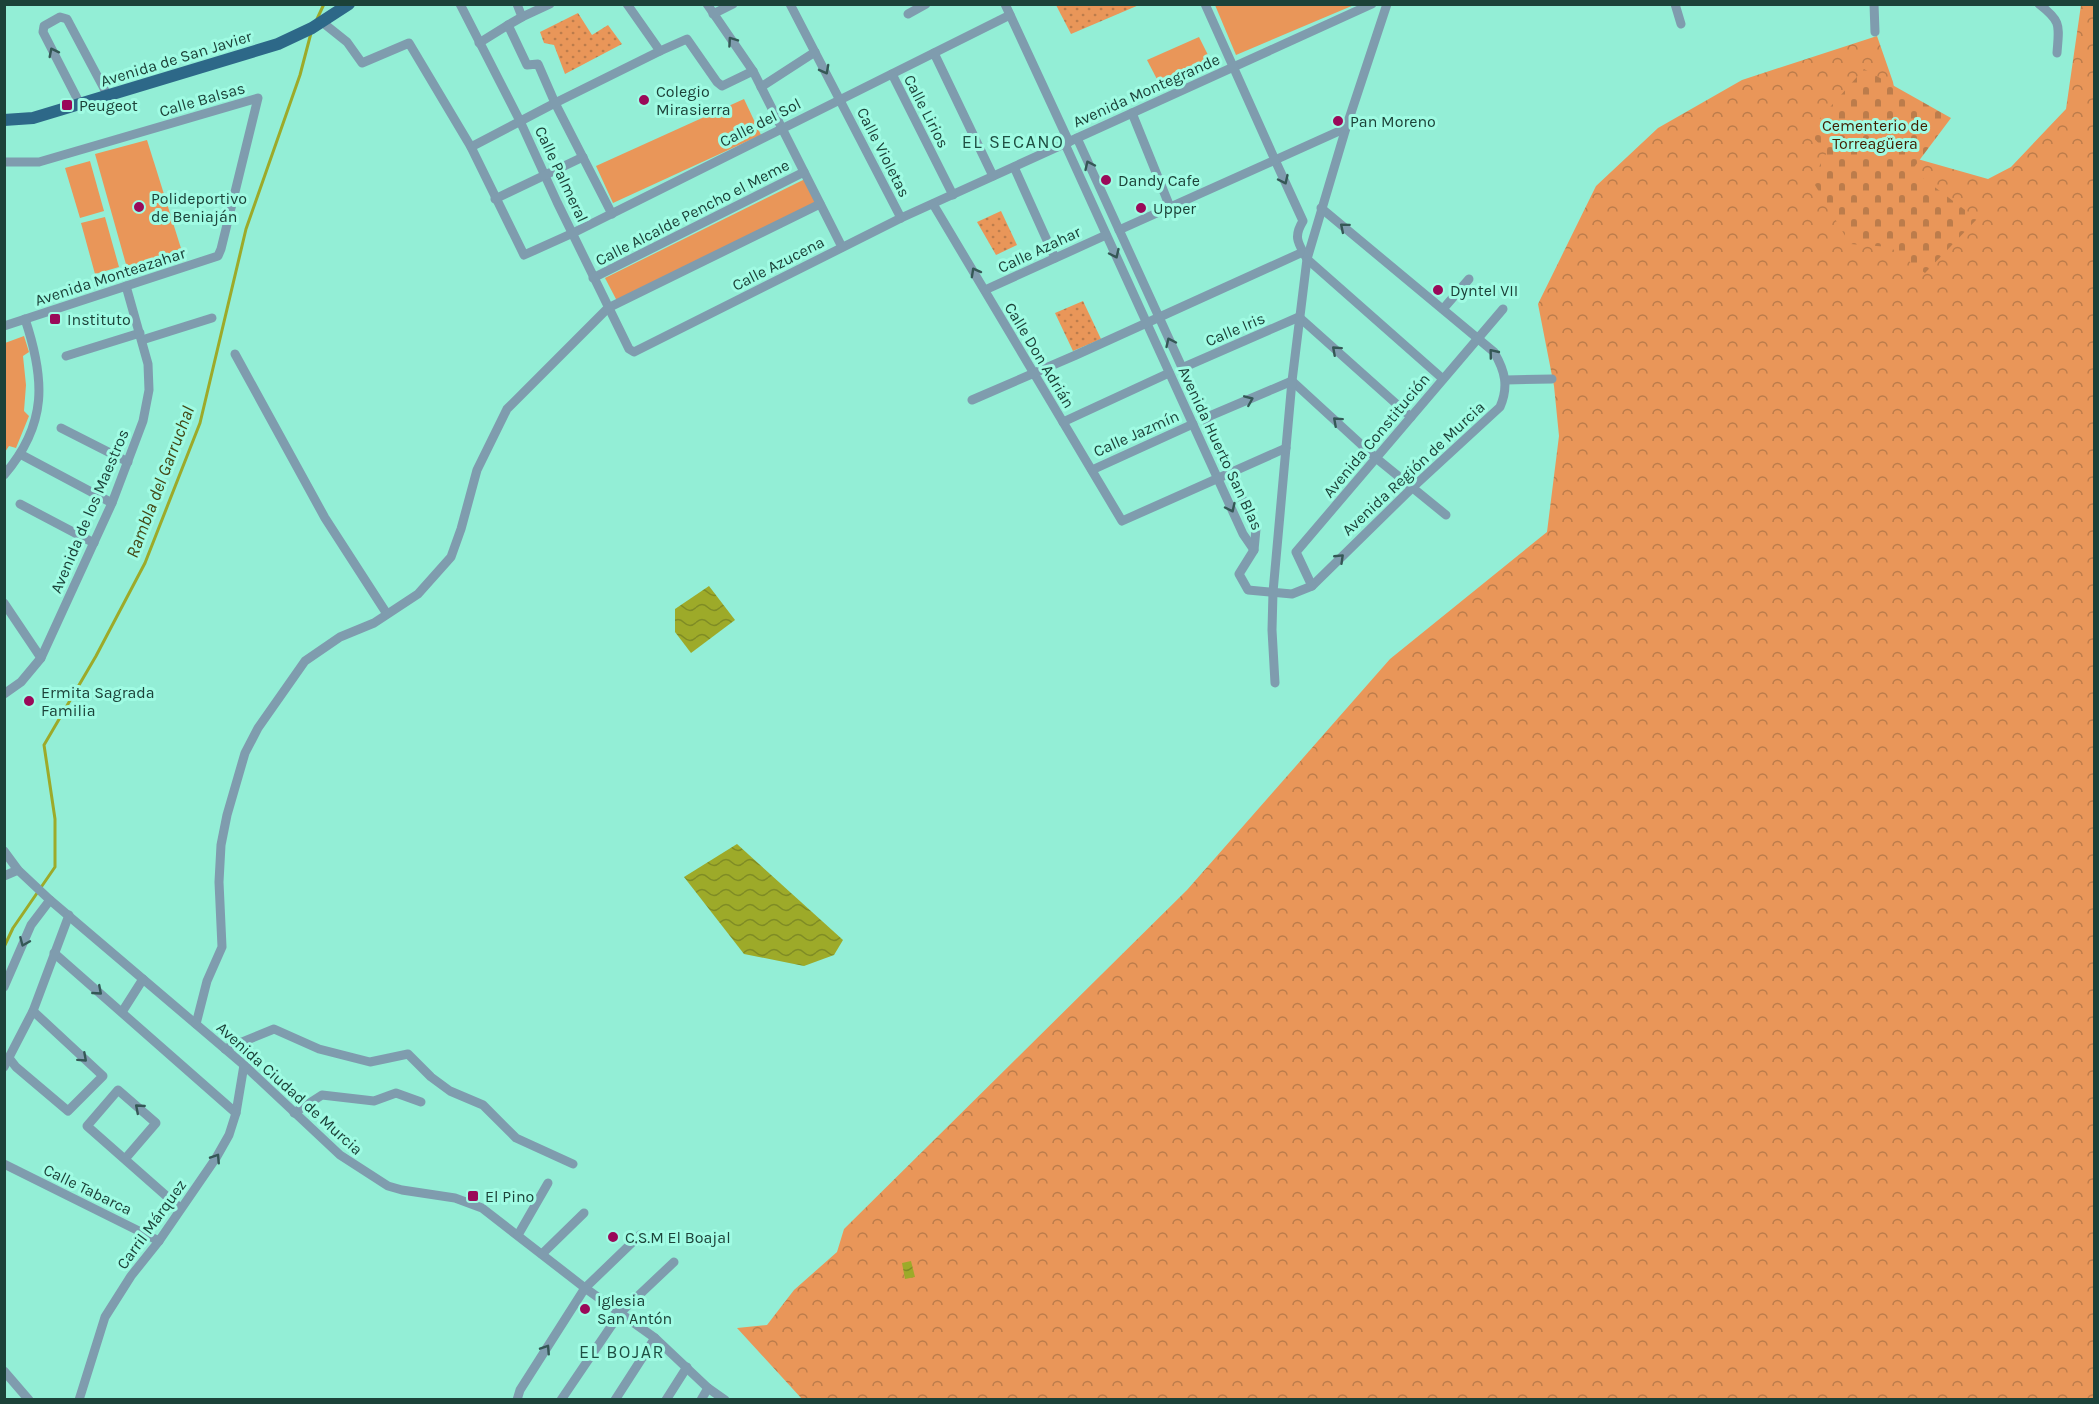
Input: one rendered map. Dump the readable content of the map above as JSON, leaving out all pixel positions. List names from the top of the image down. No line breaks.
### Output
{"streets":{"main road":["Avenida de San Javier"],"street":["Avenida Montegrande","Calle Balsas","Calle Lirios","Calle del Sol","Calle Violetas","Calle Palmeral","Calle Alcalde Pencho el Meme","Calle Azahar","Calle Azucena","Avenida Monteazahar","Calle Iris","Calle Don Adrián","Calle Jazmín","Avenida Constitución","Avenida Huerto San Blas","Avenida Región de Murcia","Avenida de los Maestros","Avenida Ciudad de Murcia","Calle Tabarca","Carril Márquez"]},"crossings":[["Avenida Montegrande","Calle Lirios"],["Avenida Montegrande","Calle Azucena"],["Avenida Montegrande","Calle Don Adrián"],["Avenida Montegrande","Avenida Huerto San Blas"],["Calle Balsas","Avenida Monteazahar"],["Calle Lirios","Calle del Sol"],["Calle del Sol","Calle Violetas"],["Calle del Sol","Calle Palmeral"],["Calle del Sol","Avenida Huerto San Blas"],["Calle Violetas","Calle Azucena"],["Calle Palmeral","Calle Alcalde Pencho el Meme"],["Calle Palmeral","Calle Azucena"],["Calle Azahar","Calle Don Adrián"],["Calle Azahar","Avenida Huerto San Blas"],["Calle Azucena","Calle Don Adrián"],["Avenida Monteazahar","Avenida de los Maestros"],["Calle Iris","Avenida Huerto San Blas"],["Calle Don Adrián","Calle Jazmín"],["Calle Don Adrián","Avenida Huerto San Blas"],["Calle Jazmín","Avenida Huerto San Blas"],["Avenida Constitución","Avenida Región de Murcia"],["Avenida Huerto San Blas","Avenida Región de Murcia"],["Avenida Ciudad de Murcia","Carril Márquez"],["Calle Tabarca","Carril Márquez"]],"districts":["EL SECANO","EL BOJAR"],"water":["Rambla del Garruchal"],"parks":["Cementerio de Torreagüera"],"places":{"other":["Colegio Mirasierra","Pan Moreno","Dandy Cafe","Polideportivo de Beniaján","Upper","Dyntel VII","Ermita Sagrada Familia","C.S.M El Boajal","Iglesia San Antón"],"transit":["Peugeot","Instituto","El Pino"]}}
